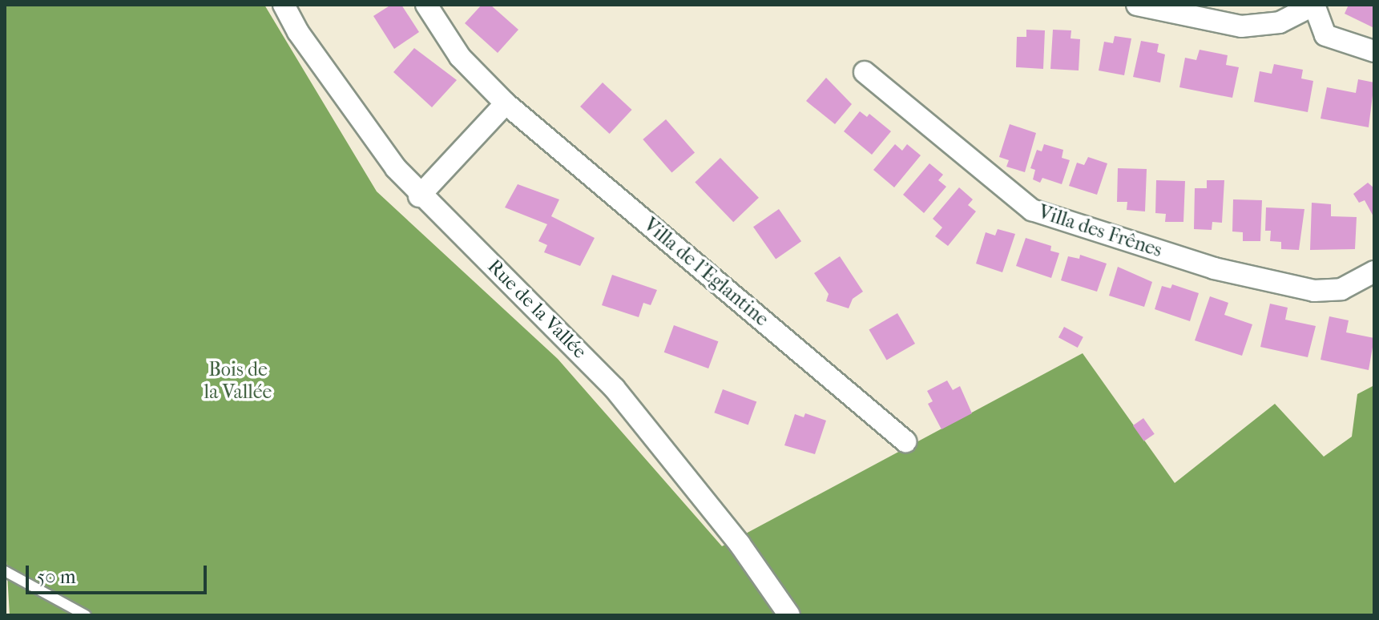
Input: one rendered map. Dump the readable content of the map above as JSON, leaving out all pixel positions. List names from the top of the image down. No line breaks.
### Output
{"streets":{"street":["Villa des Frênes","Villa de l'Eglantine","Rue de la Vallée"]},"parks":["Bois de la Vallée"],"scale_bar":"50 m"}
